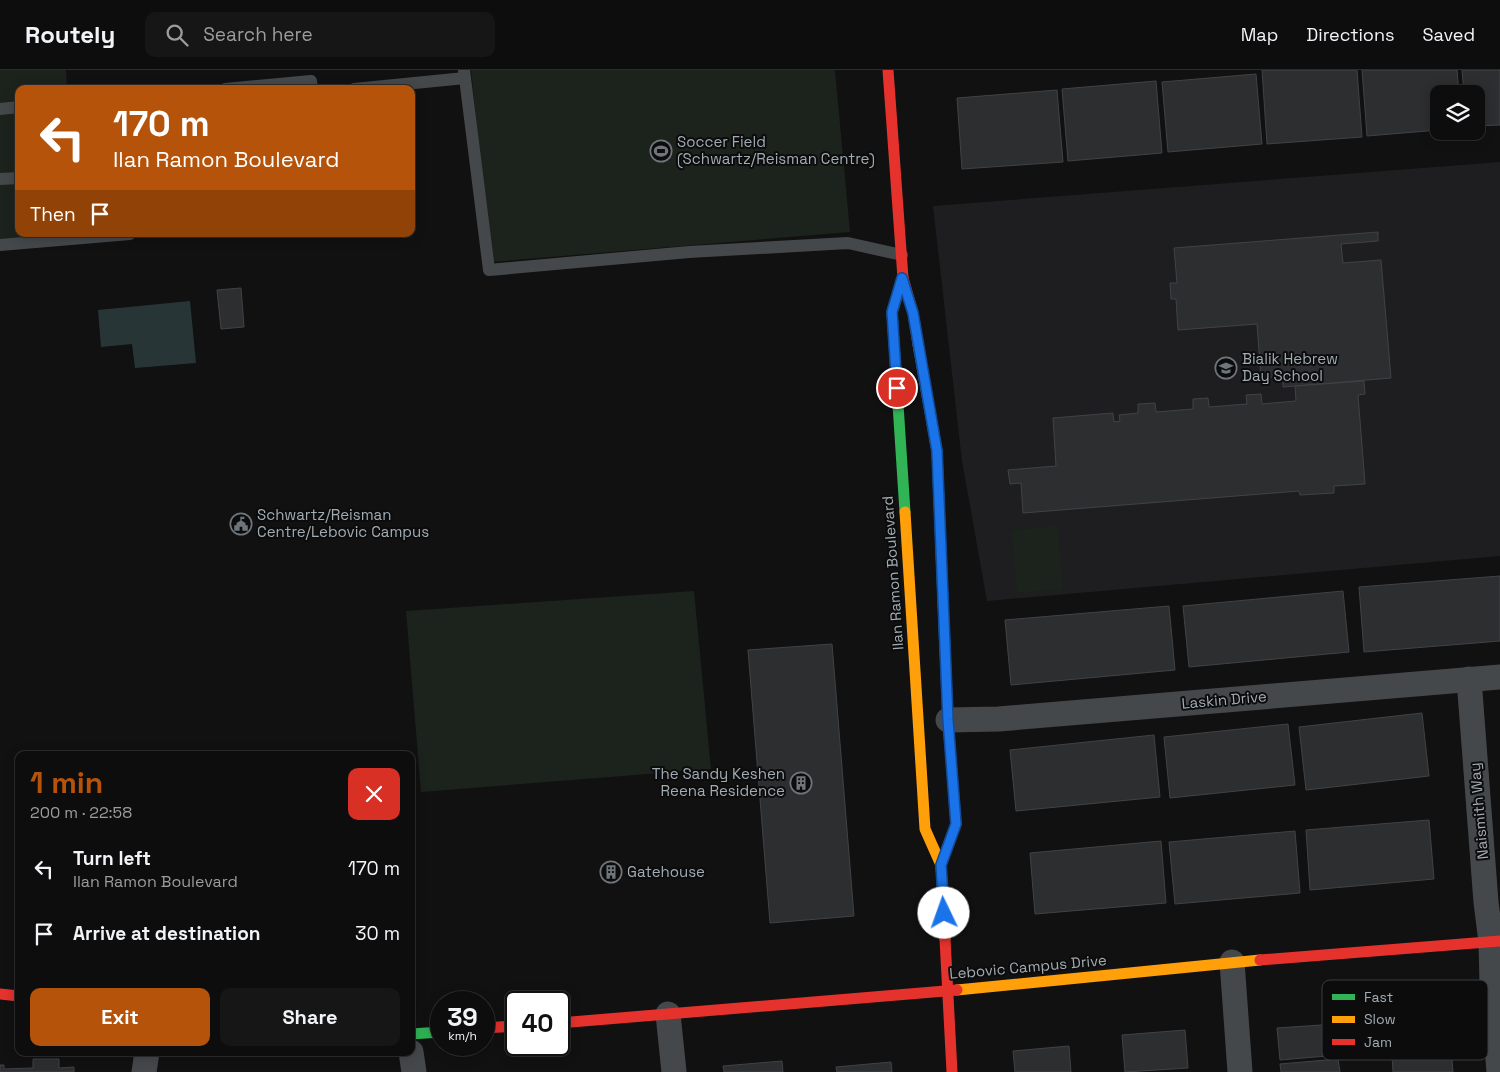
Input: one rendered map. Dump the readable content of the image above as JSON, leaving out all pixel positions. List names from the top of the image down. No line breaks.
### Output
{"streets":{"street":["Ilan Ramon Boulevard","Laskin Drive","Naismith Way","Lebovic Campus Drive"]},"crossings":[["Ilan Ramon Boulevard","Laskin Drive"],["Ilan Ramon Boulevard","Lebovic Campus Drive"],["Laskin Drive","Naismith Way"],["Naismith Way","Lebovic Campus Drive"]],"places":{"sports":["Soccer Field (Schwartz/Reisman Centre)"],"school or university":["Bialik Hebrew Day School"],"public building":["Schwartz/Reisman Centre/Lebovic Campus"],"building":["The Sandy Keshen Reena Residence","Gatehouse"]},"legend":["Fast","Slow","Jam"],"page":{"header":"Routely","search":"Search here","nav":["Map","Directions","Saved"],"turn":["170 m","Ilan Ramon Boulevard"],"then":"Then","heading":["1 min","200 m · 22:58"],"list":[{"name":"Turn left","note":"Ilan Ramon Boulevard","value":"170 m"},{"name":"Arrive at destination","value":"30 m"}],"buttons":["Exit","Share"],"speed":"39 km/h","limit":"40"}}
